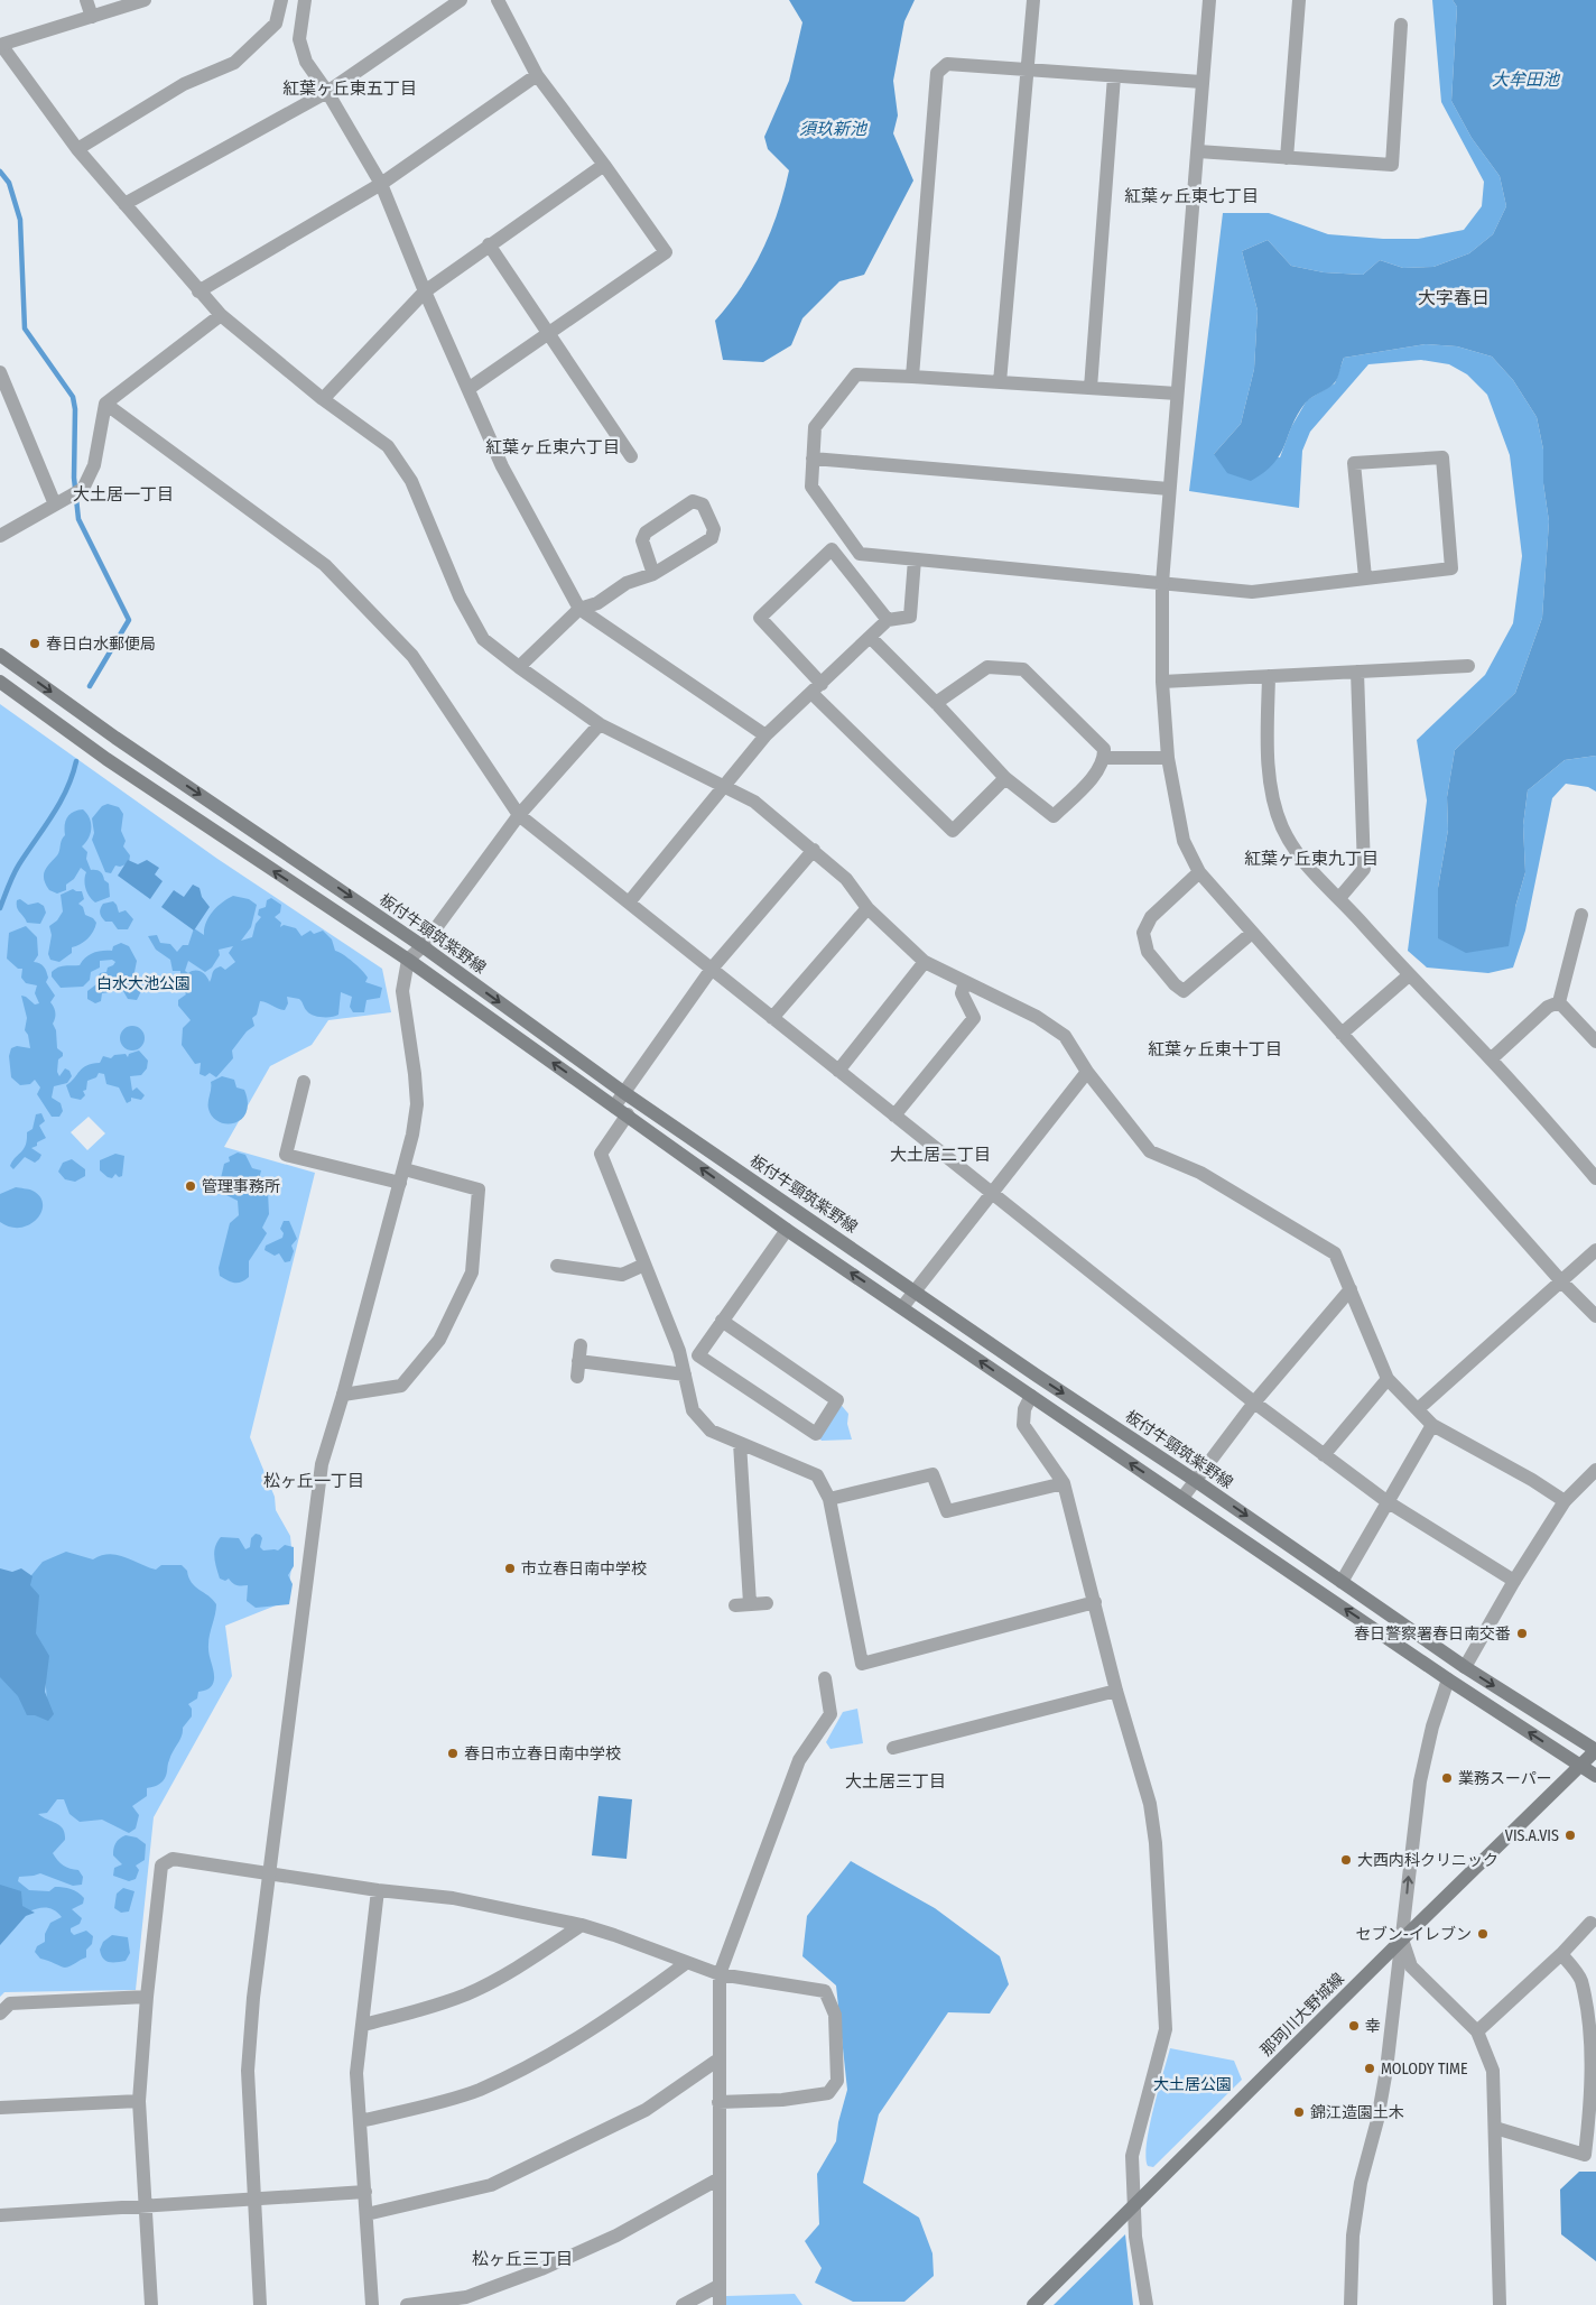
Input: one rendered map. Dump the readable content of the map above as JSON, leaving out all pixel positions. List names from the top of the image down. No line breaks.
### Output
{"streets":{"main road":["板付牛頸筑紫野線","那珂川大野城線"]},"crossings":[["板付牛頸筑紫野線","那珂川大野城線"]],"districts":["紅葉ヶ丘東五丁目","紅葉ヶ丘東七丁目","大字春日","紅葉ヶ丘東六丁目","大土居一丁目","紅葉ヶ丘東九丁目","紅葉ヶ丘東十丁目","大土居二丁目","松ヶ丘一丁目","大土居三丁目","松ヶ丘三丁目"],"water":["大牟田池","須玖新池"],"parks":["白水大池公園","大土居公園"],"places":["春日白水郵便局","管理事務所","市立春日南中学校","春日警察署春日南交番","春日市立春日南中学校","業務スーパー","VIS.A.VIS","大西内科クリニック","セブン-イレブン","幸","MOLODY TIME","錦江造園土木"]}
